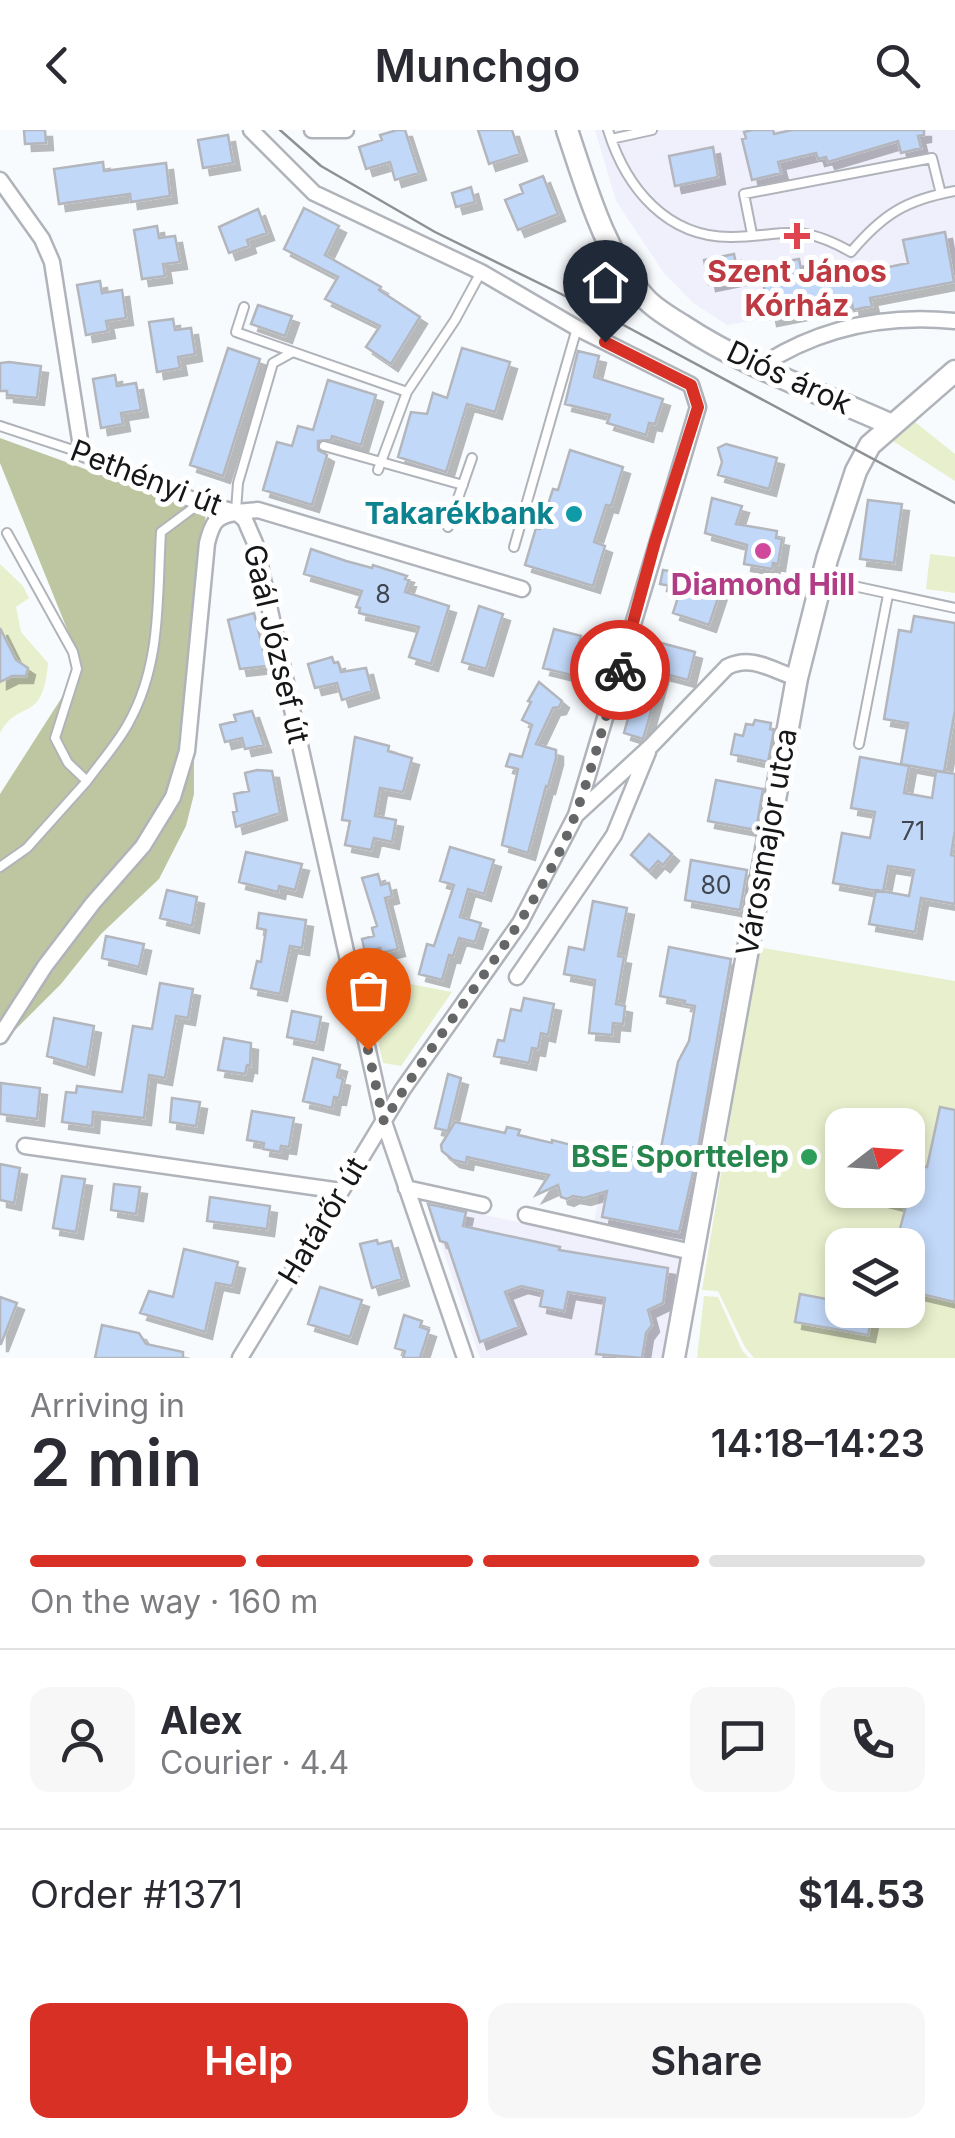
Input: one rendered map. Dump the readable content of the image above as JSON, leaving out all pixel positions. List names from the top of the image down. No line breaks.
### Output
{"streets":{"street":["Diós árok","Pethényi út","Gaál József út","Városmajor utca","Határőr út"]},"crossings":[["Diós árok","Városmajor utca"],["Pethényi út","Gaál József út"],["Gaál József út","Határőr út"],["Városmajor utca","Határőr út"]],"places":{"health":["Szent János Kórház"],"other":["Takarékbank","Diamond Hill","BSE Sporttelep"]},"house_numbers":["8","71","80"],"north":"right","page":{"header":"Munchgo","heading":["2 min","Arriving in","14:18–14:23"],"panel":["Alex","Courier · 4.4","Order #1371","$14.53"],"bar":"On the way · 160 m","buttons":["Help","Share"]}}
